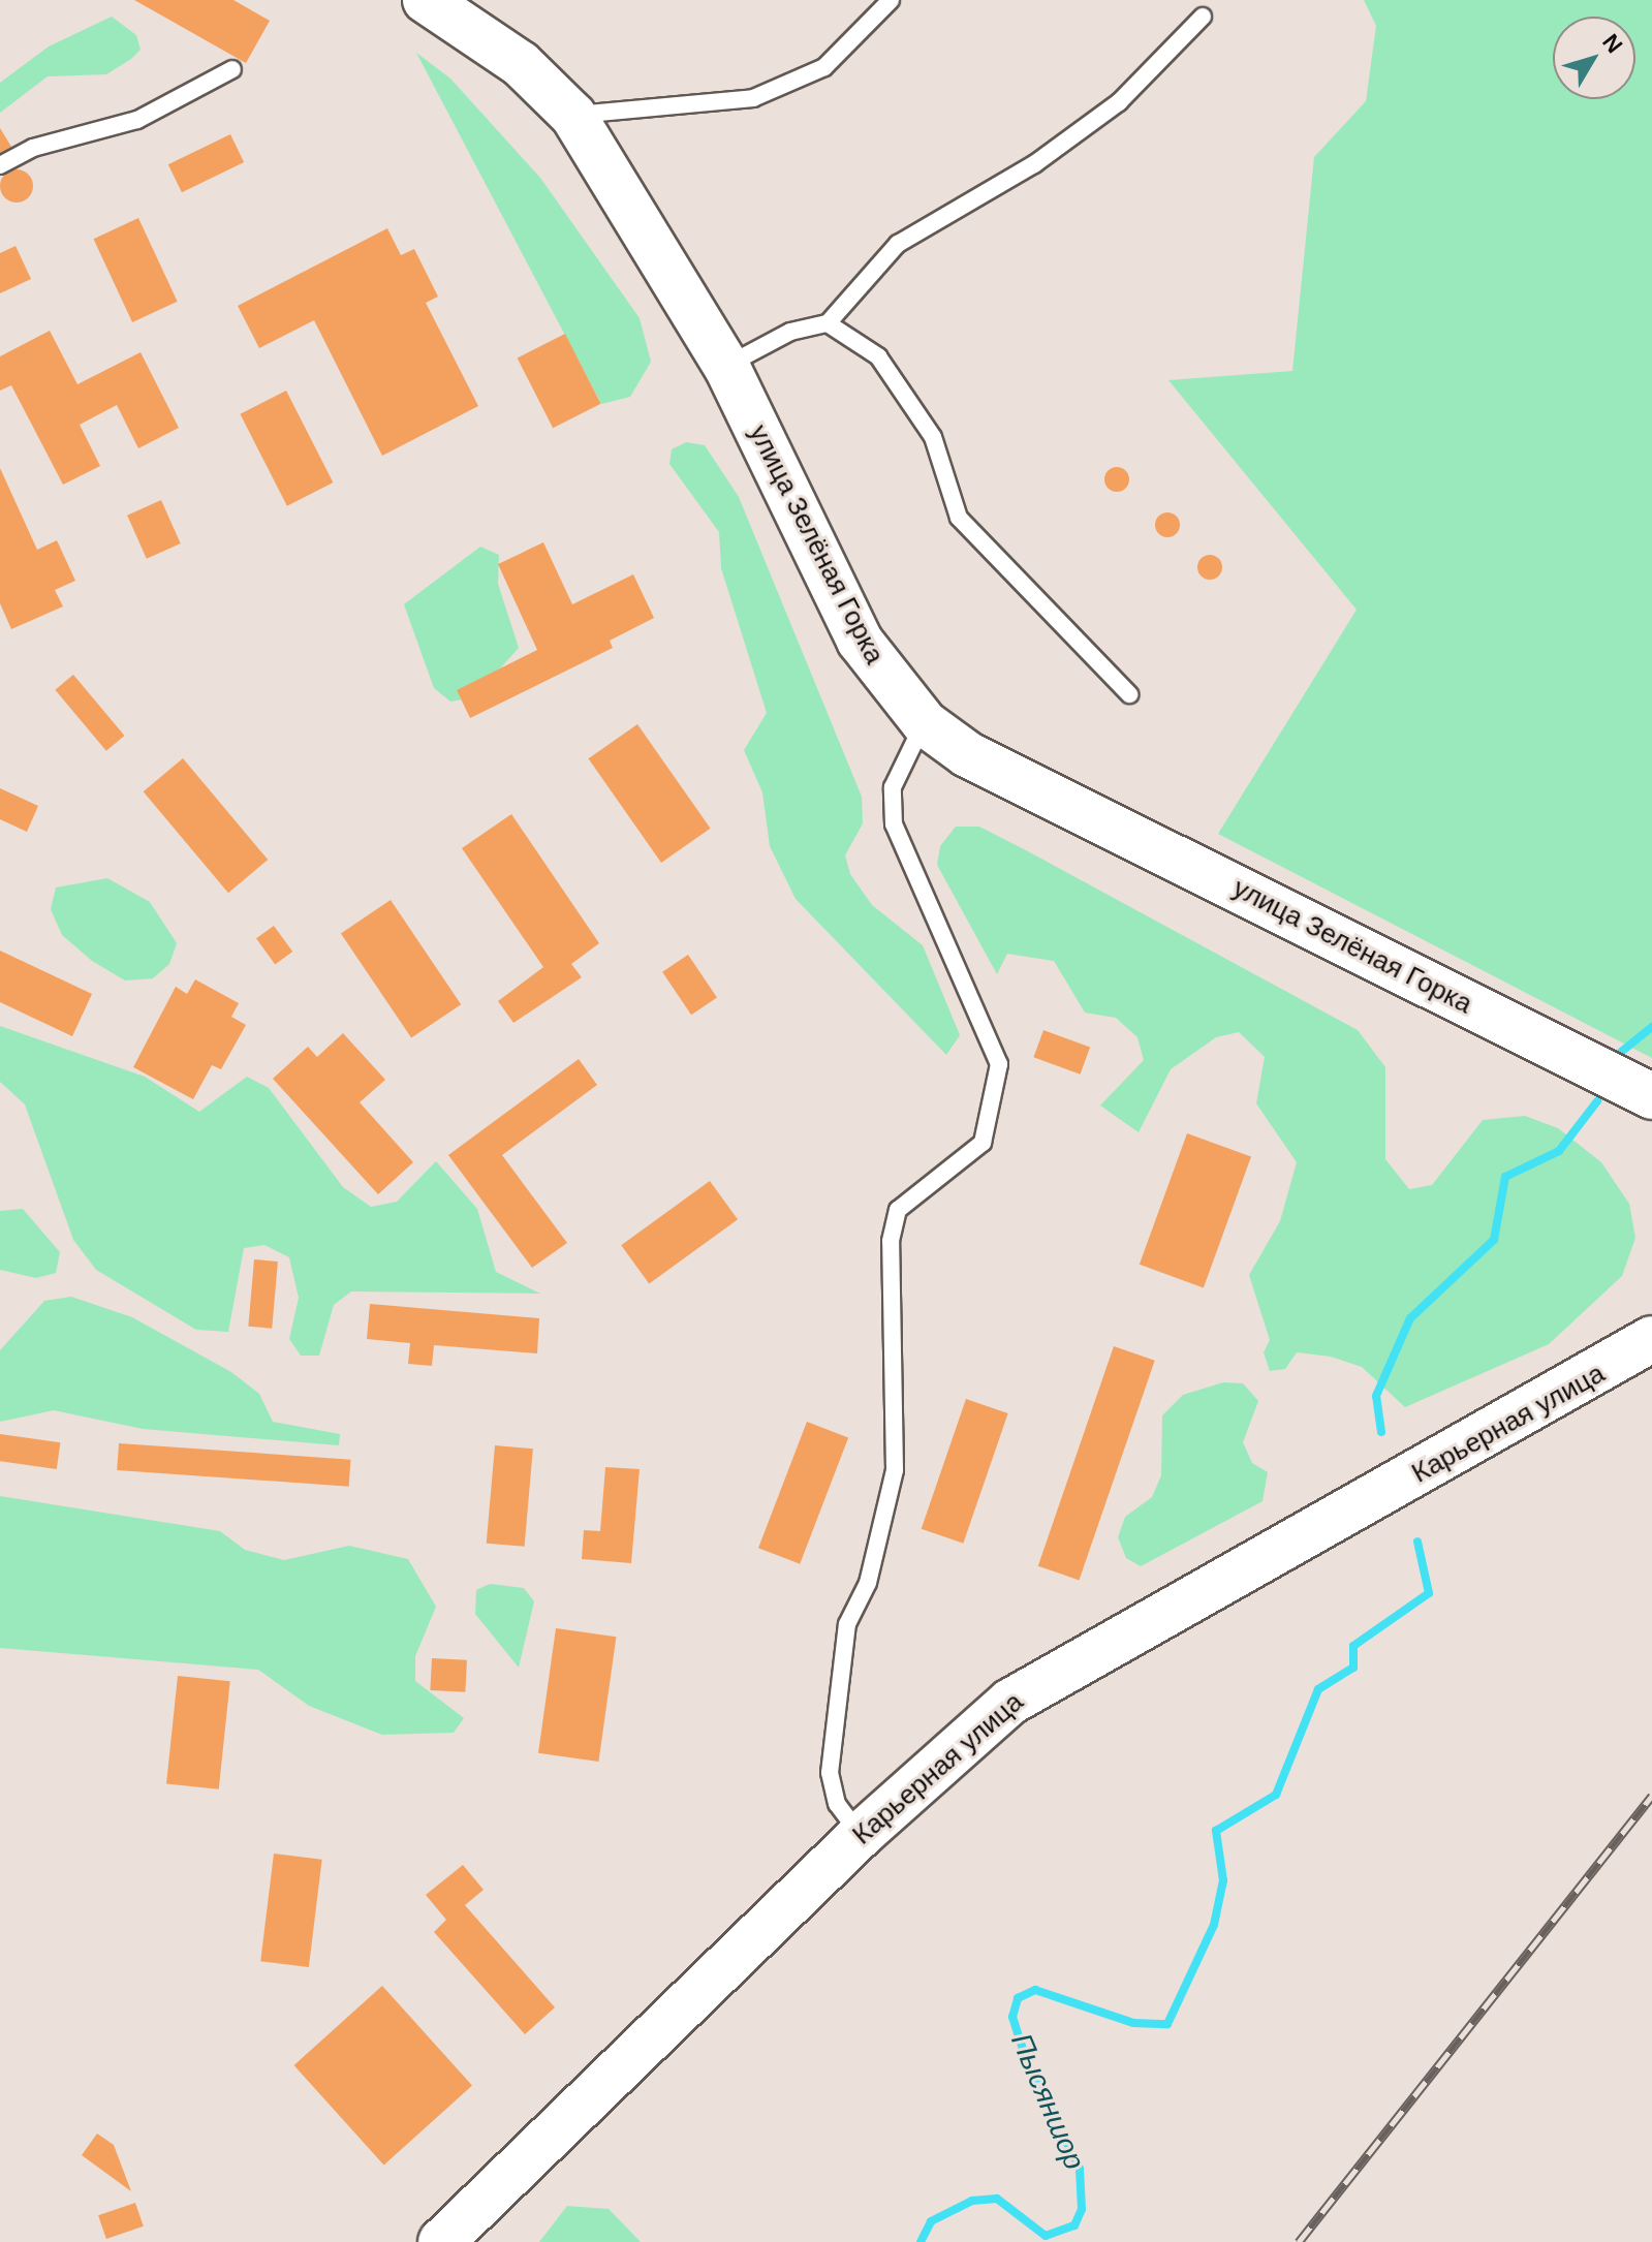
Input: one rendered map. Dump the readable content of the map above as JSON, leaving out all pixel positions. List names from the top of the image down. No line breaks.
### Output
{"streets":{"street":["улица Зелёная Горка","Карьерная улица"]},"water":["Пысяншор"],"north":"top right"}
